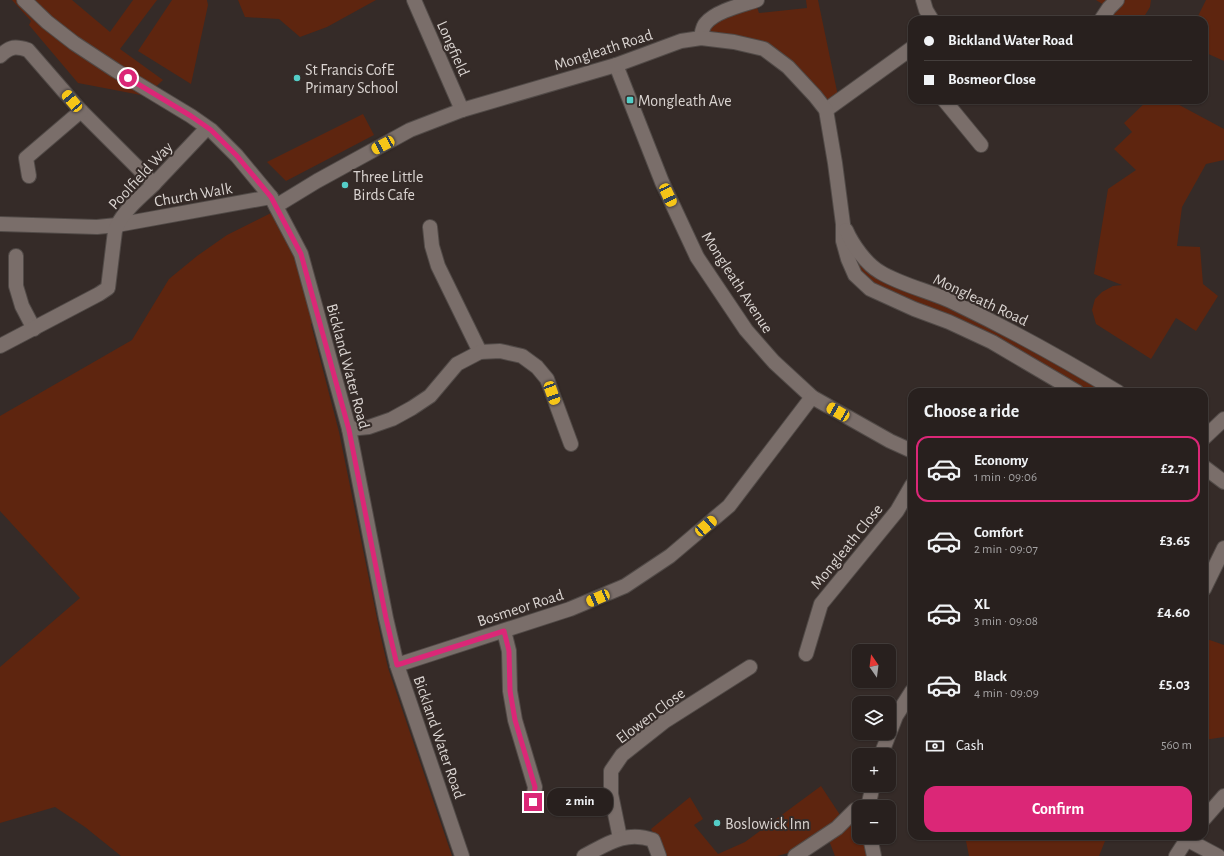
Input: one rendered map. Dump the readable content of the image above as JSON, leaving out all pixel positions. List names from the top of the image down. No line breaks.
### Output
{"streets":{"street":["Longfield","Mongleath Road","Poolfield Way","Church Walk","Mongleath Avenue","Bickland Water Road","Mongleath Close","Bosmeor Road","Elowen Close"]},"crossings":[["Longfield","Mongleath Road"],["Mongleath Road","Church Walk"],["Mongleath Road","Mongleath Avenue"],["Mongleath Road","Bickland Water Road"],["Poolfield Way","Church Walk"],["Poolfield Way","Bickland Water Road"],["Church Walk","Bickland Water Road"],["Mongleath Avenue","Bosmeor Road"],["Bickland Water Road","Bosmeor Road"]],"places":{"other":["St Francis CofE Primary School","Three Little Birds Cafe","Boslowick Inn"],"transit":["Mongleath Ave"]},"north":"top","page":{"banner":["Bickland Water Road","Bosmeor Close"],"heading":"Choose a ride","list":[{"name":"Economy","note":"1 min · 09:06","value":"£2.71"},{"name":"Comfort","note":"2 min · 09:07","value":"£3.65"},{"name":"XL","note":"3 min · 09:08","value":"£4.60"},{"name":"Black","note":"4 min · 09:09","value":"£5.03"}],"map_buttons":["+","−"],"pay":["Cash","560 m"],"buttons":"Confirm","bubble":"2 min"}}
